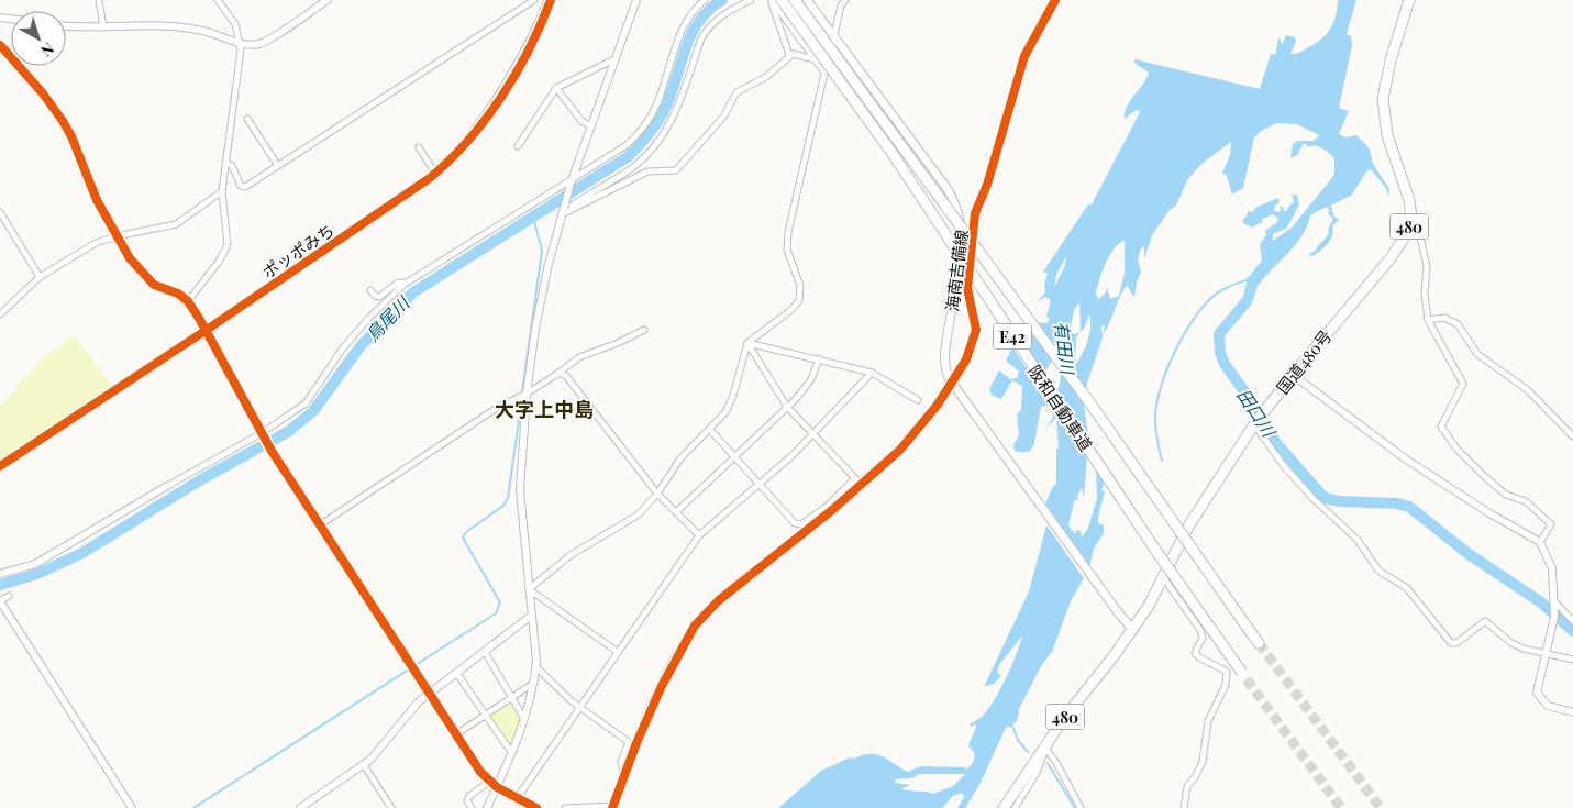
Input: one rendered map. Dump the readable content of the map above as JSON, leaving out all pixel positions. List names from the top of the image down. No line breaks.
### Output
{"streets":{"highway":["480","E42","国道480号","阪和自動車道"],"main road":["海南吉備線"],"cycle path":["ポッポみち"]},"crossings":[["480","国道480号"],["海南吉備線","国道480号"]],"districts":["大字上中島"],"water":["鳥尾川","有田川","田口川"],"north":"bottom right"}
